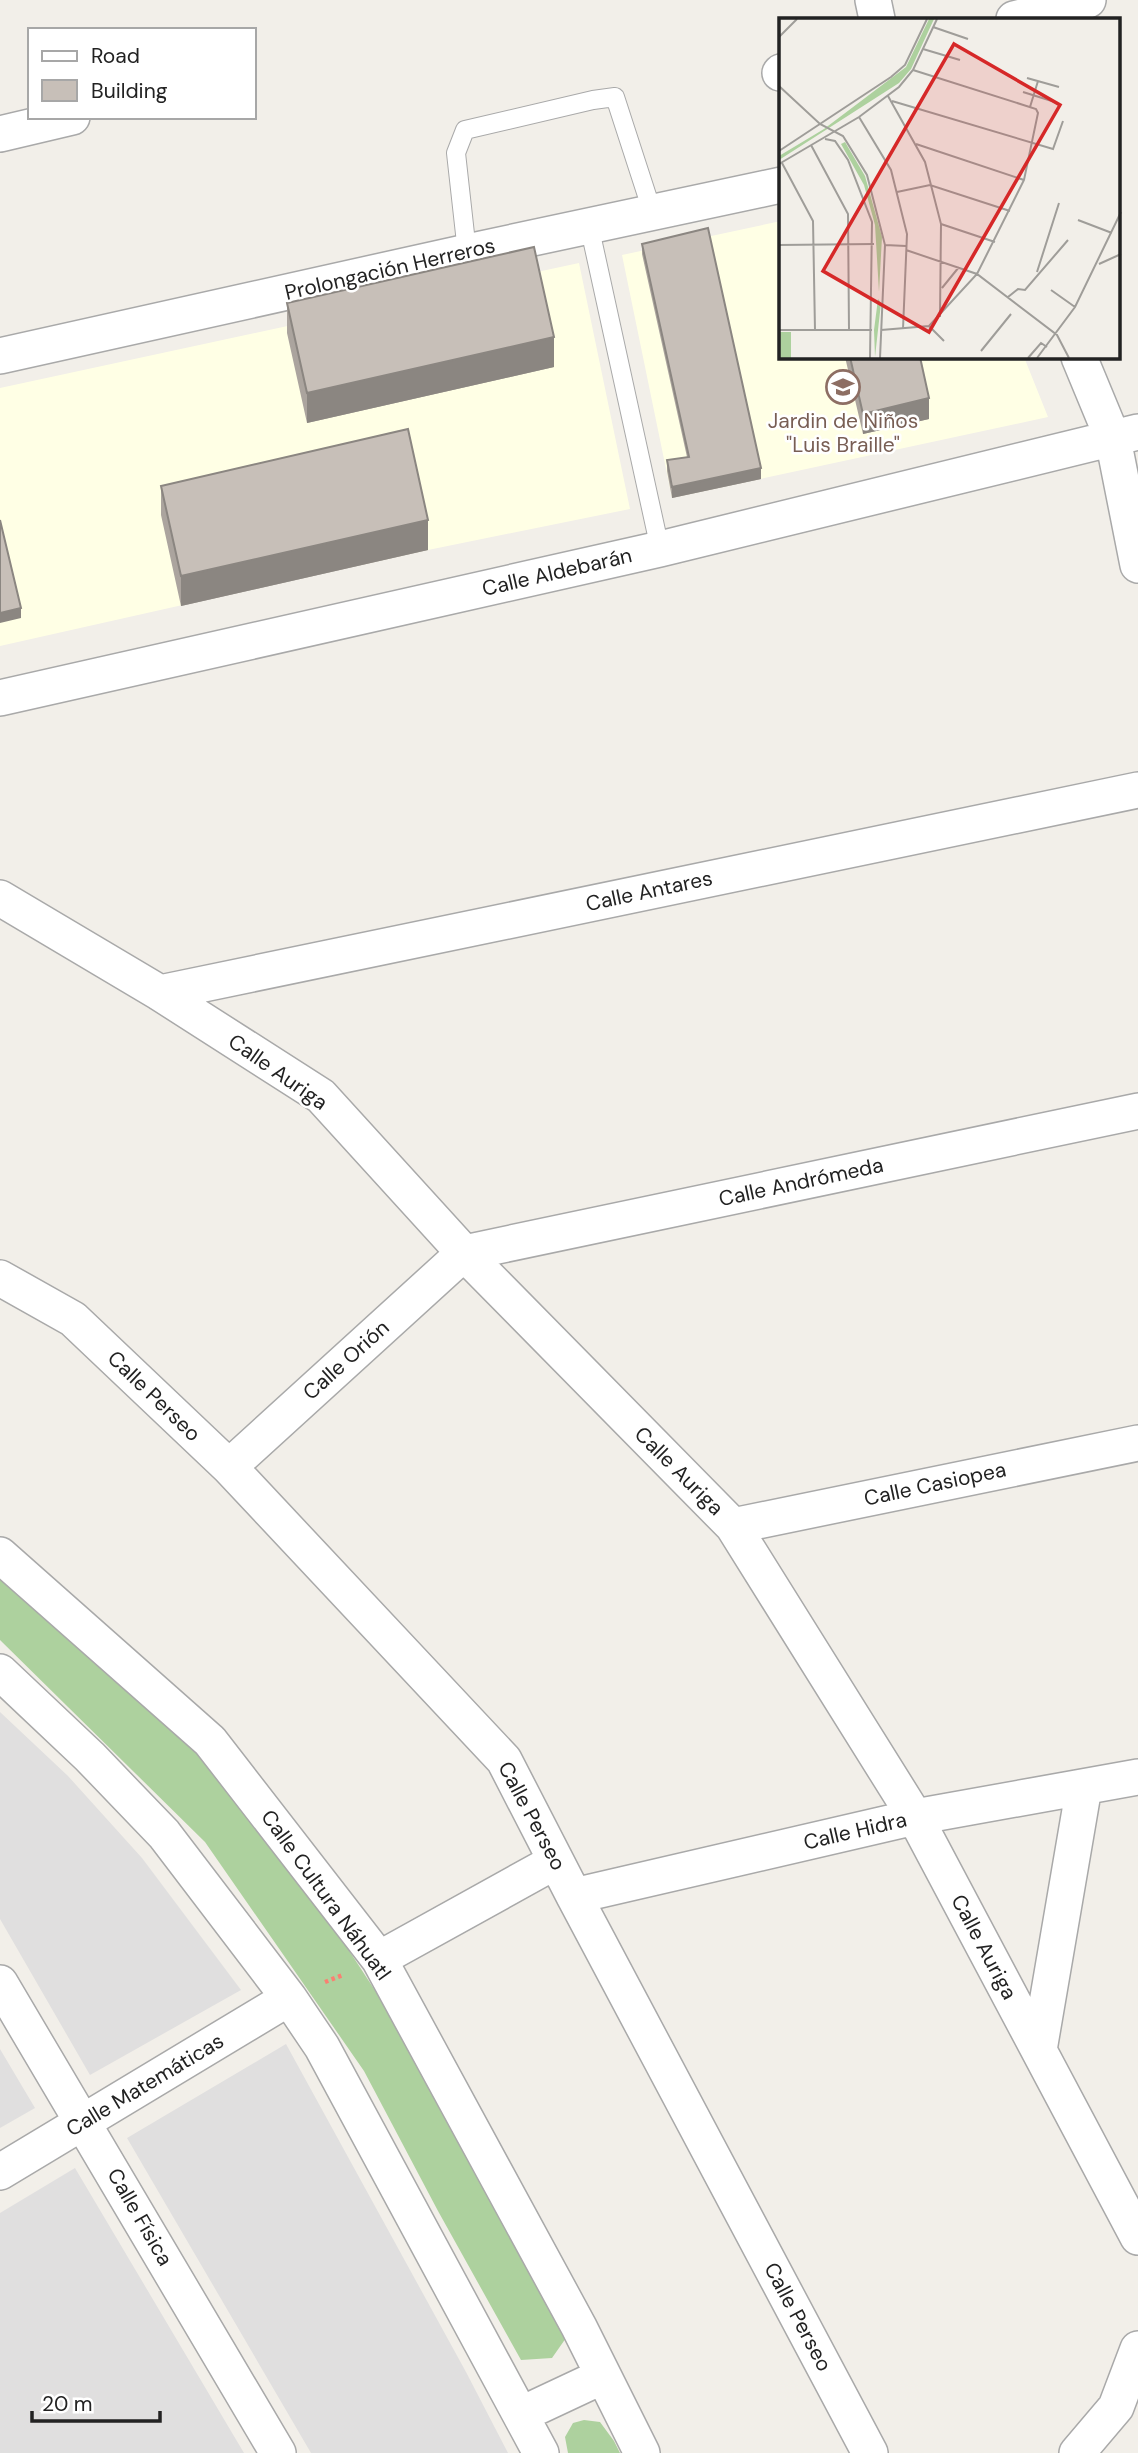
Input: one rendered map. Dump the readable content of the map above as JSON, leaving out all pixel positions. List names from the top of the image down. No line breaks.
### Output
{"streets":{"street":["Prolongación Herreros","Calle Aldebarán","Calle Antares","Calle Auriga","Calle Andrómeda","Calle Orión","Calle Perseo","Calle Casiopea","Calle Hidra","Calle Cultura Náhuatl","Calle Matemáticas","Calle Física"]},"crossings":[["Calle Antares","Calle Auriga"],["Calle Auriga","Calle Andrómeda"],["Calle Auriga","Calle Orión"],["Calle Auriga","Calle Casiopea"],["Calle Auriga","Calle Hidra"],["Calle Andrómeda","Calle Orión"],["Calle Orión","Calle Perseo"],["Calle Perseo","Calle Hidra"],["Calle Matemáticas","Calle Física"]],"places":{"school or university":["Jardin de Niños \"Luis Braille\""]},"legend":["Road","Building"],"scale_bar":"20 m"}
